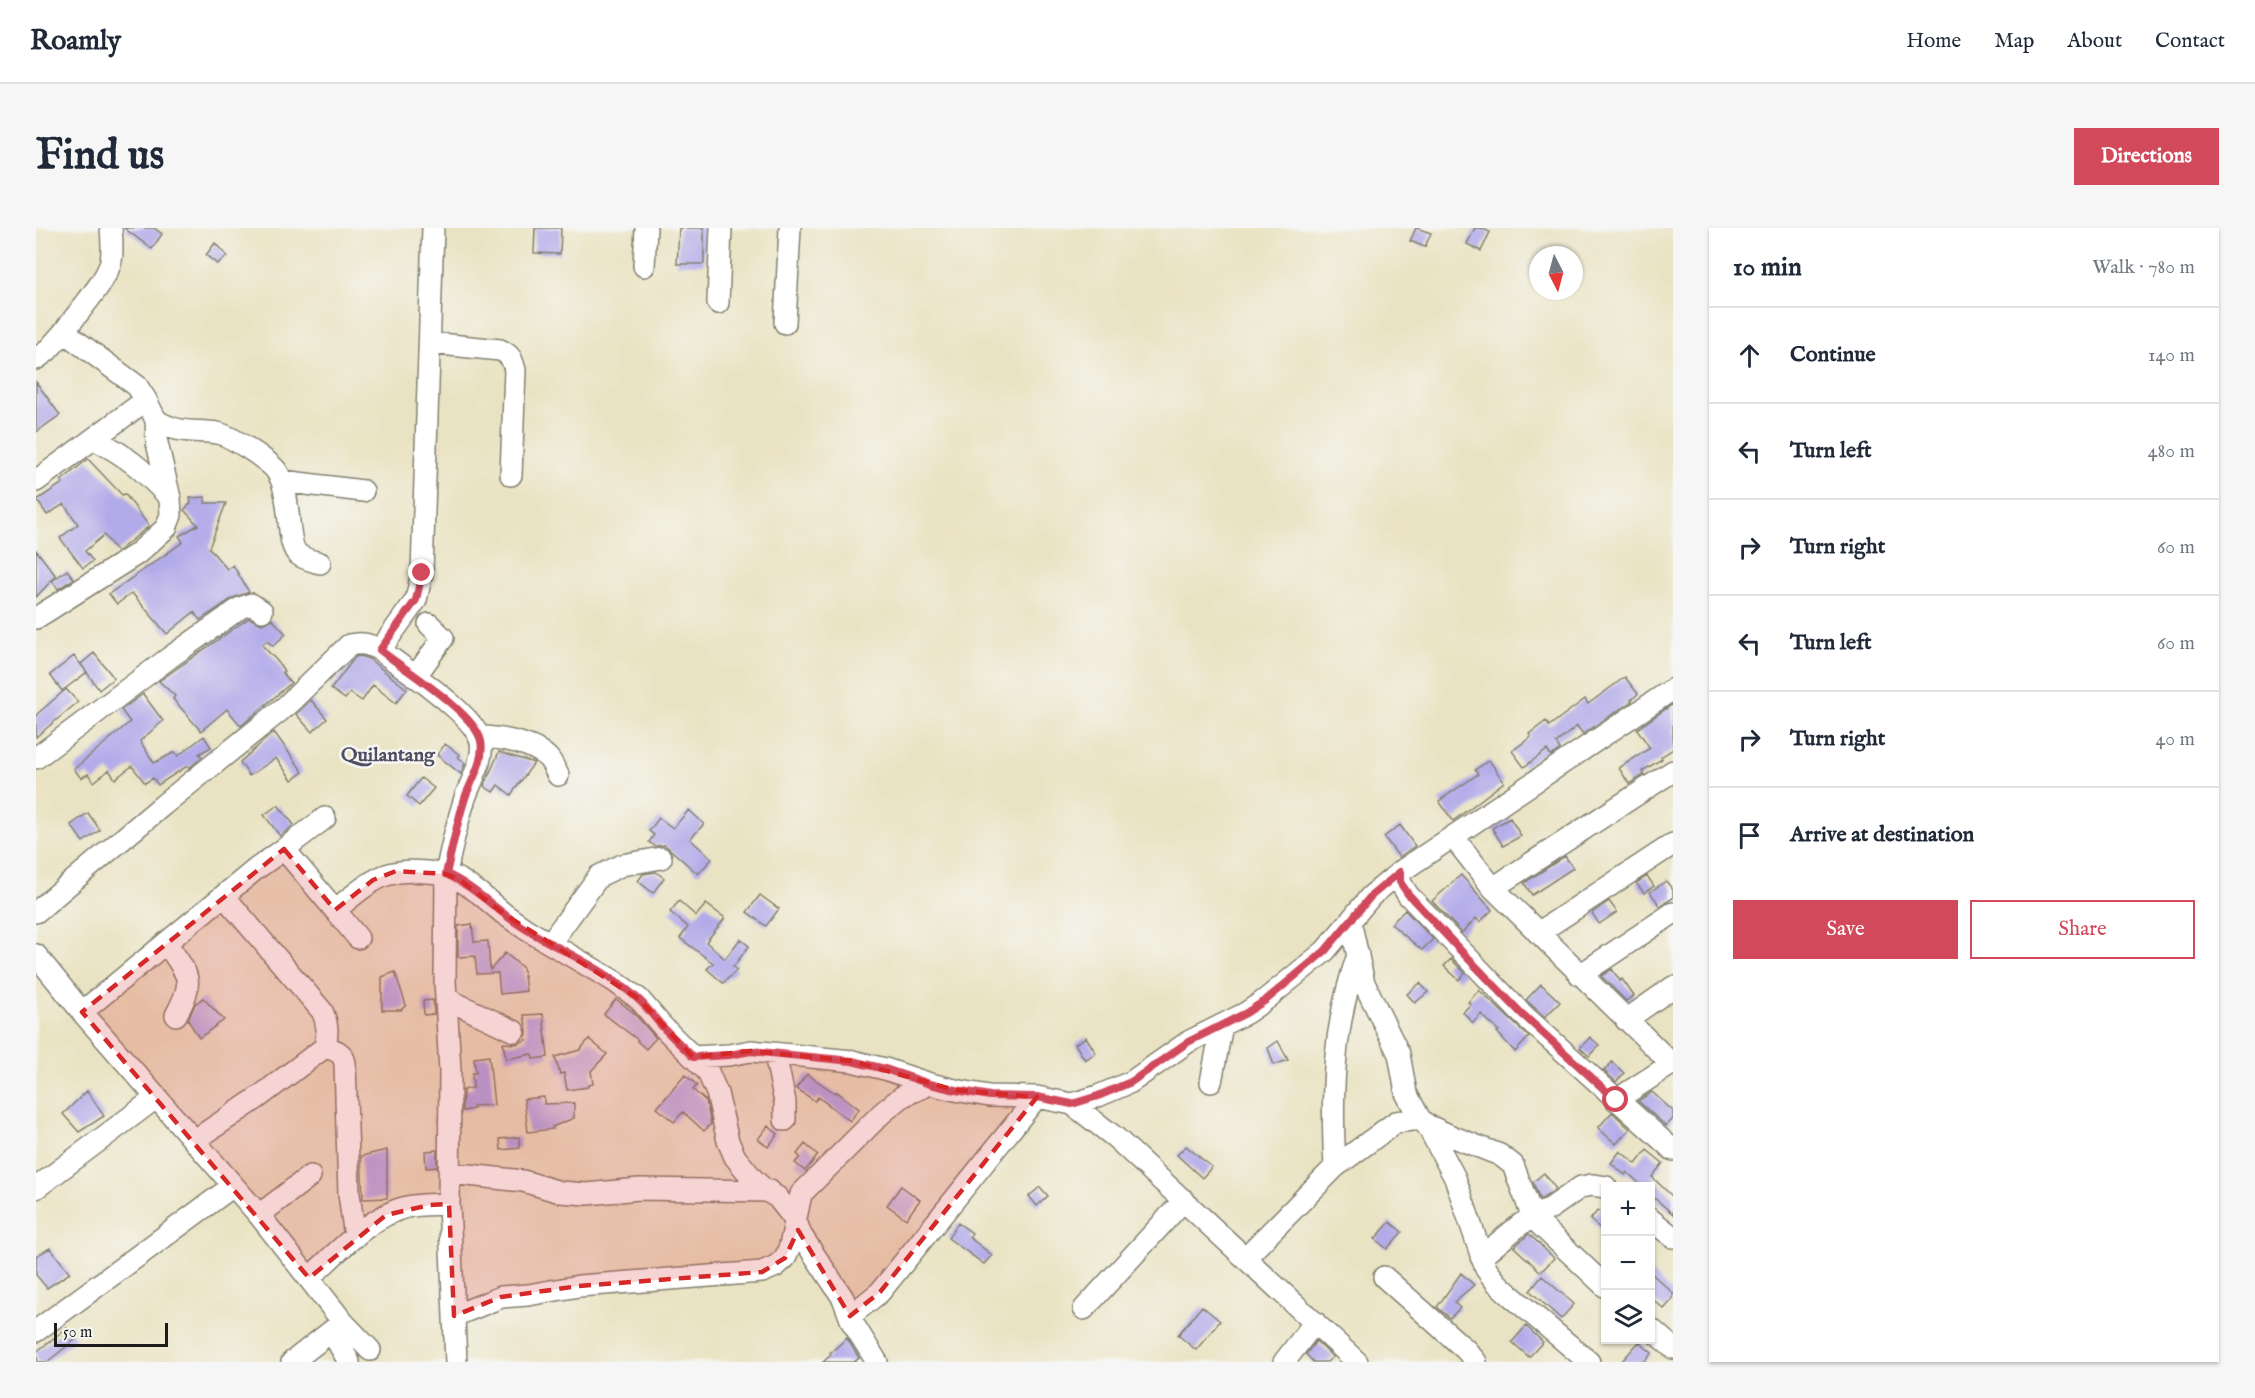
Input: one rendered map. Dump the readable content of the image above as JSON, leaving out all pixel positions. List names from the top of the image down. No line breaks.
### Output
{"districts":["Quilantang"],"scale_bar":"50 m","north":"bottom","page":{"header":"Roamly","nav":["Home","Map","About","Contact"],"buttons":["Directions",["Save","Share"]],"title":"Find us","heading":["10 min","Walk · 780 m"],"list":[["Continue","140 m"],["Turn left","480 m"],["Turn right","60 m"],["Turn left","60 m"],["Turn right","40 m"],"Arrive at destination"],"map_buttons":["+","−"],"scale":"50 m"}}
